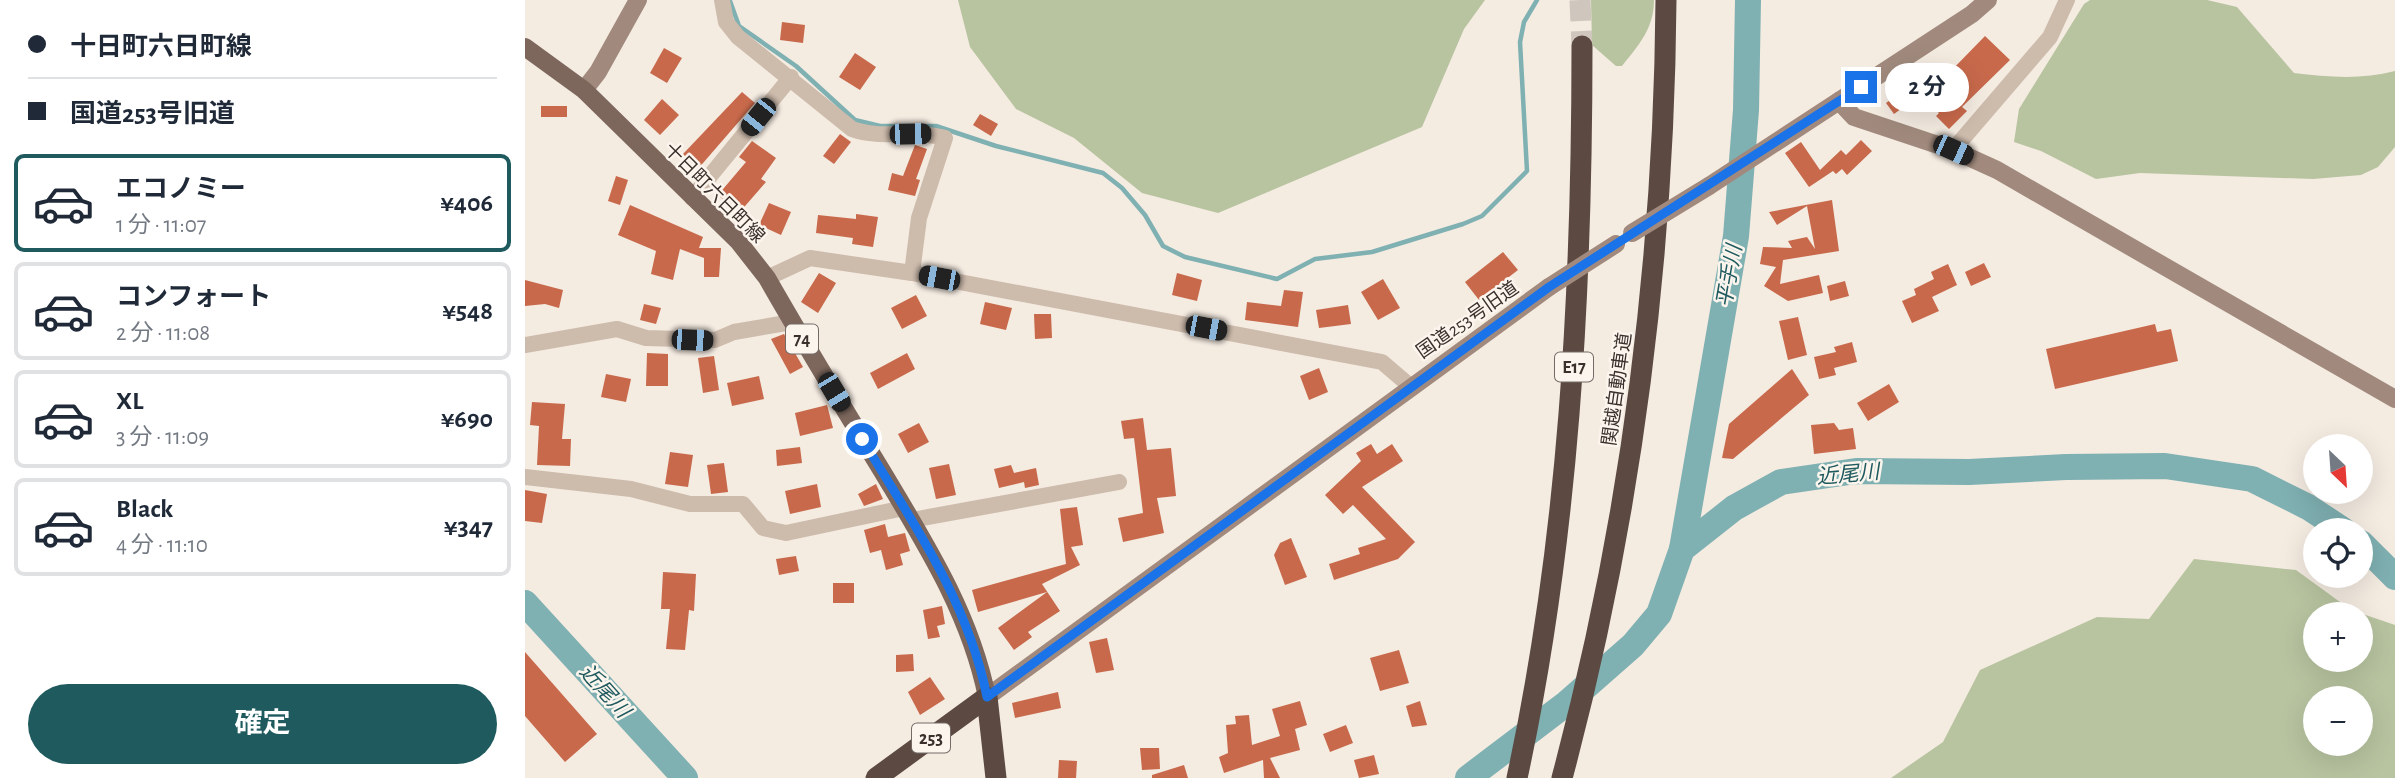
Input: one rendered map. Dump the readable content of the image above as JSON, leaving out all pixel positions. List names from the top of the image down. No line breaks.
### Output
{"streets":{"highway":["E17","関越自動車道","253"],"main road":["十日町六日町線","74"],"street":["国道253号旧道"]},"crossings":[["十日町六日町線","国道253号旧道"],["十日町六日町線","253"],["国道253号旧道","253"]],"water":["平手川","近尾川"],"north":"bottom right","page":{"banner":["十日町六日町線","国道253号旧道"],"bubble":"2 分","list":[{"name":"エコノミー","note":"1 分 · 11:07","value":"¥406"},{"name":"コンフォート","note":"2 分 · 11:08","value":"¥548"},{"name":"XL","note":"3 分 · 11:09","value":"¥690"},{"name":"Black","note":"4 分 · 11:10","value":"¥347"}],"map_buttons":["+","−"],"buttons":"確定"}}
